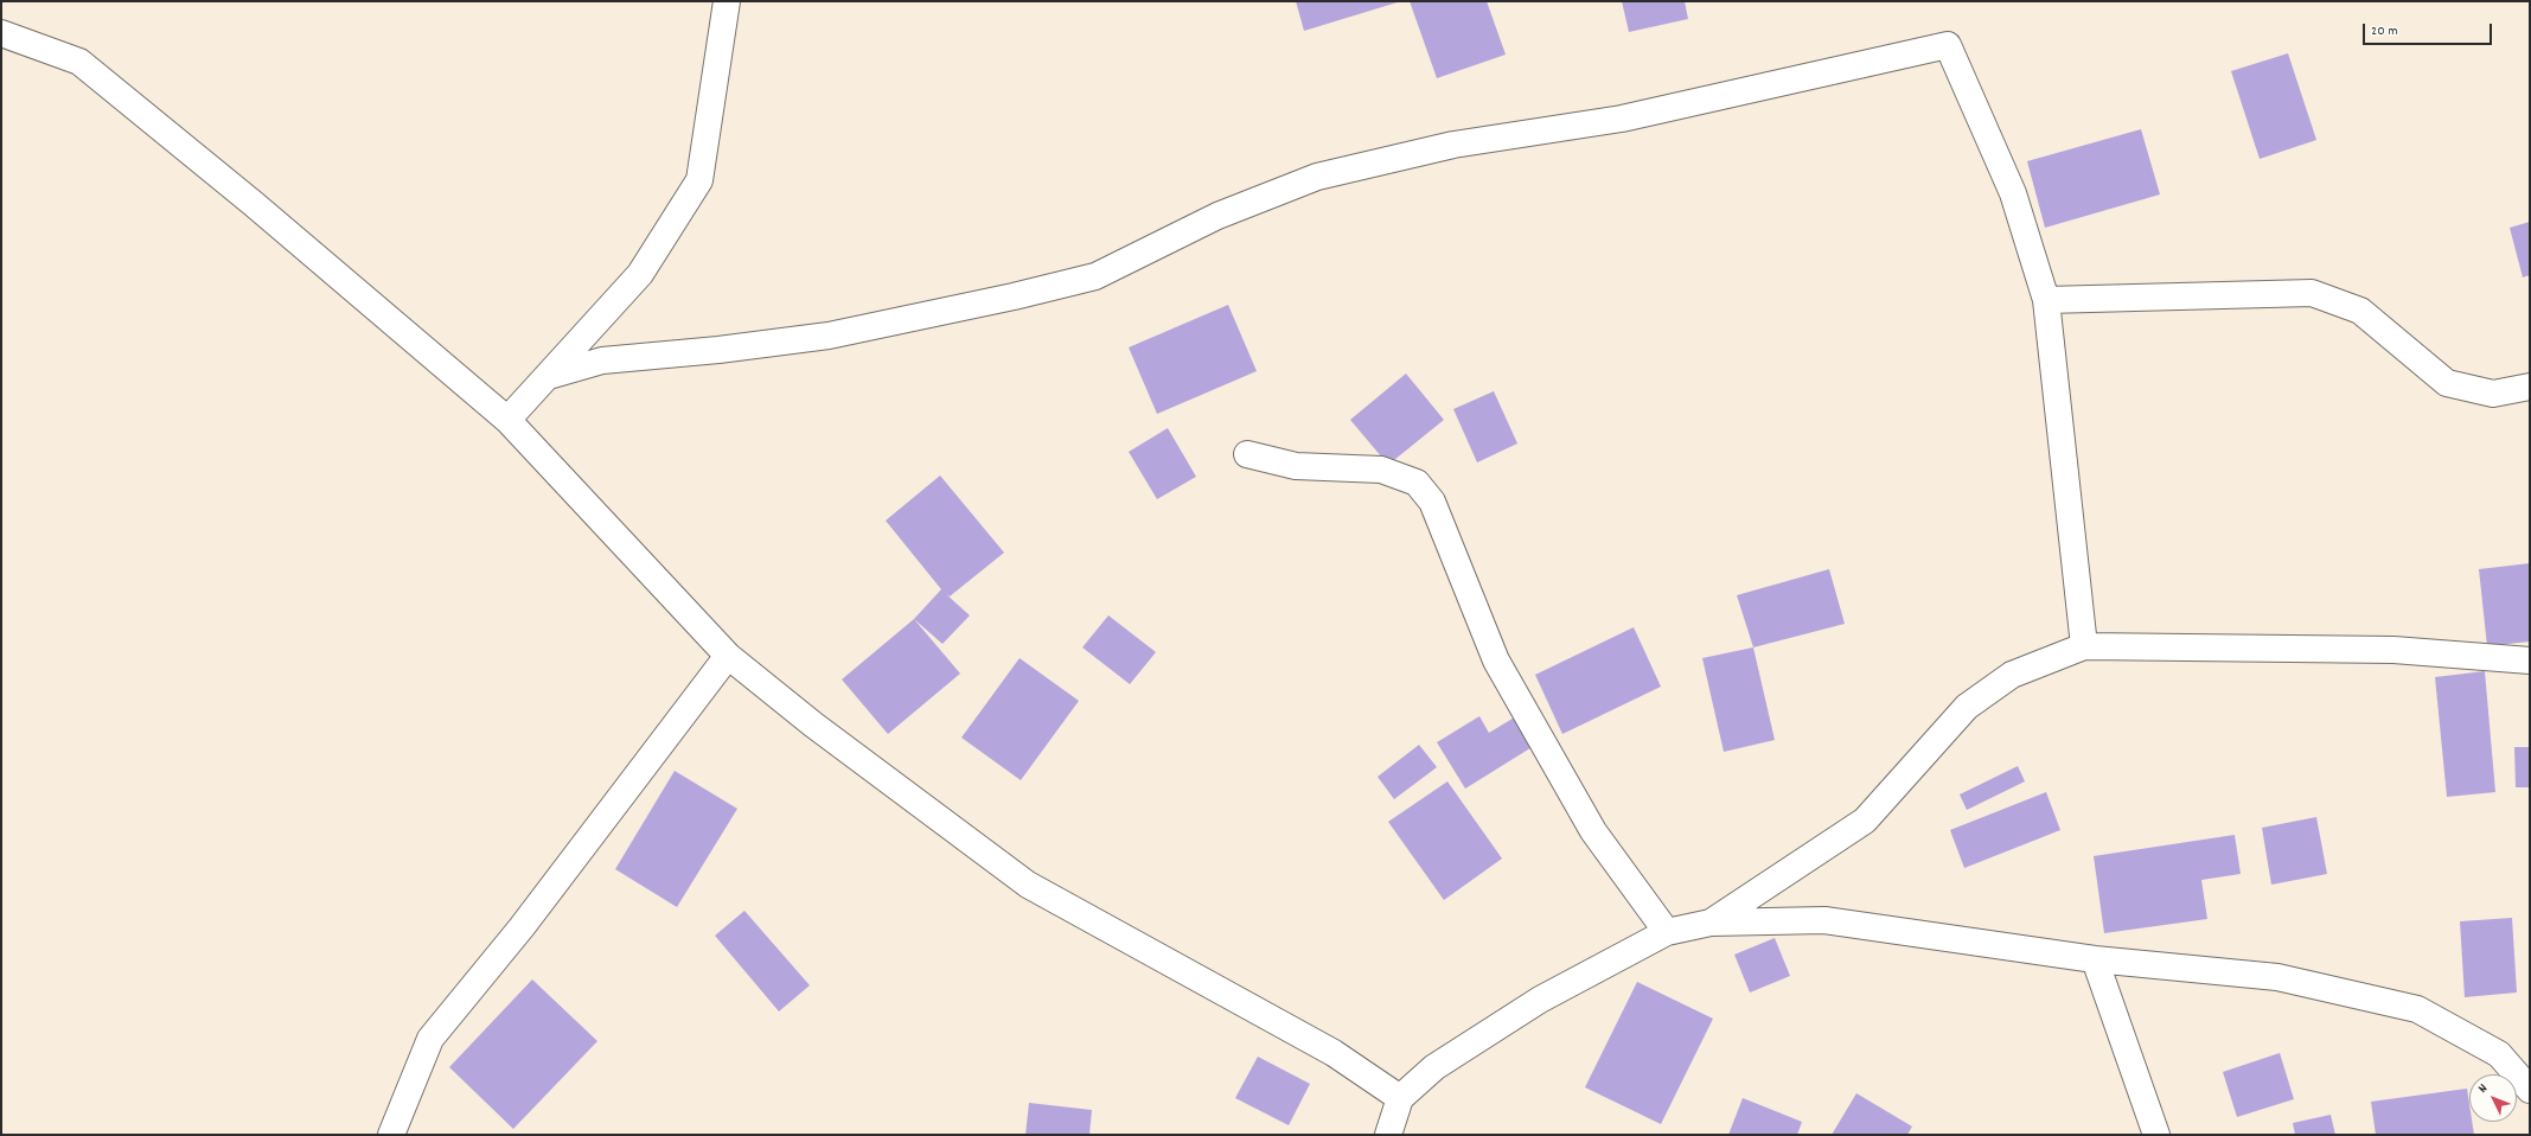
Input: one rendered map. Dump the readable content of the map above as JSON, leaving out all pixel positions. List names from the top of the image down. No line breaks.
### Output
{"scale_bar":"20 m","north":"top left"}
